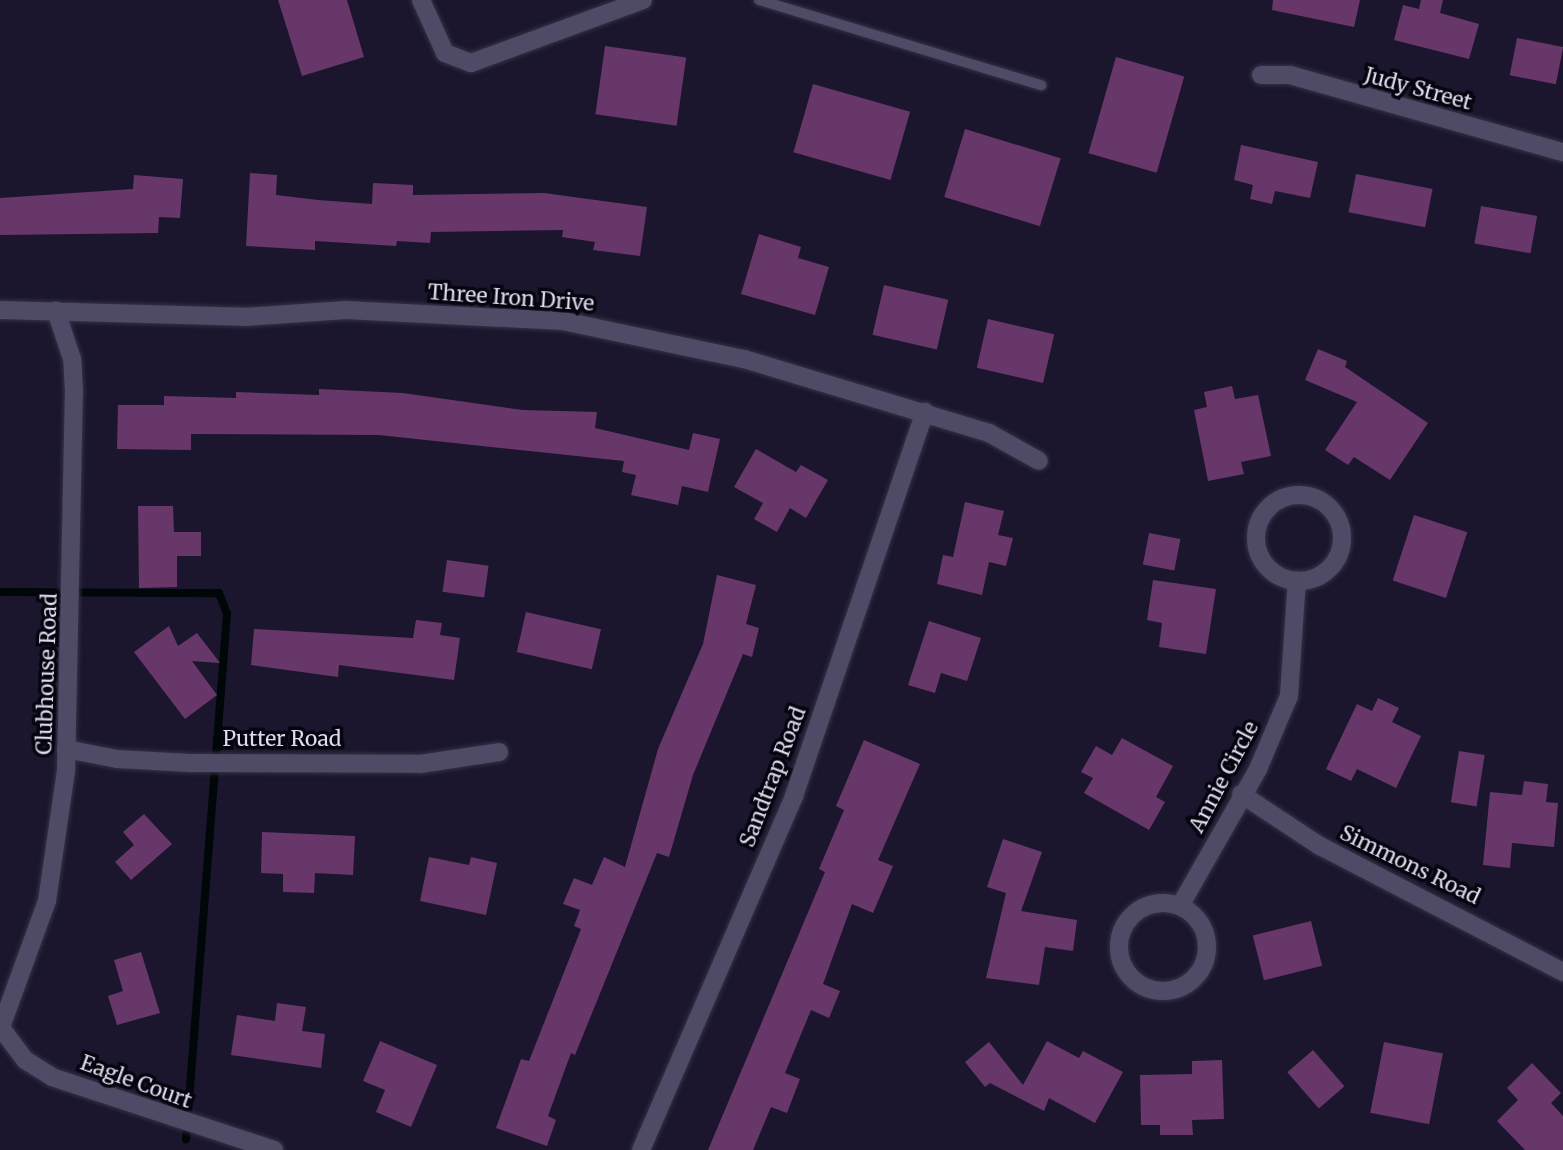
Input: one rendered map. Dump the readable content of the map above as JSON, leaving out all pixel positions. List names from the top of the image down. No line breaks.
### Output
{"streets":{"street":["Judy Street","Three Iron Drive","Clubhouse Road","Putter Road","Sandtrap Road","Annie Circle","Simmons Road","Eagle Court"]},"crossings":[["Three Iron Drive","Clubhouse Road"],["Three Iron Drive","Sandtrap Road"],["Clubhouse Road","Putter Road"],["Clubhouse Road","Eagle Court"],["Annie Circle","Simmons Road"]]}
